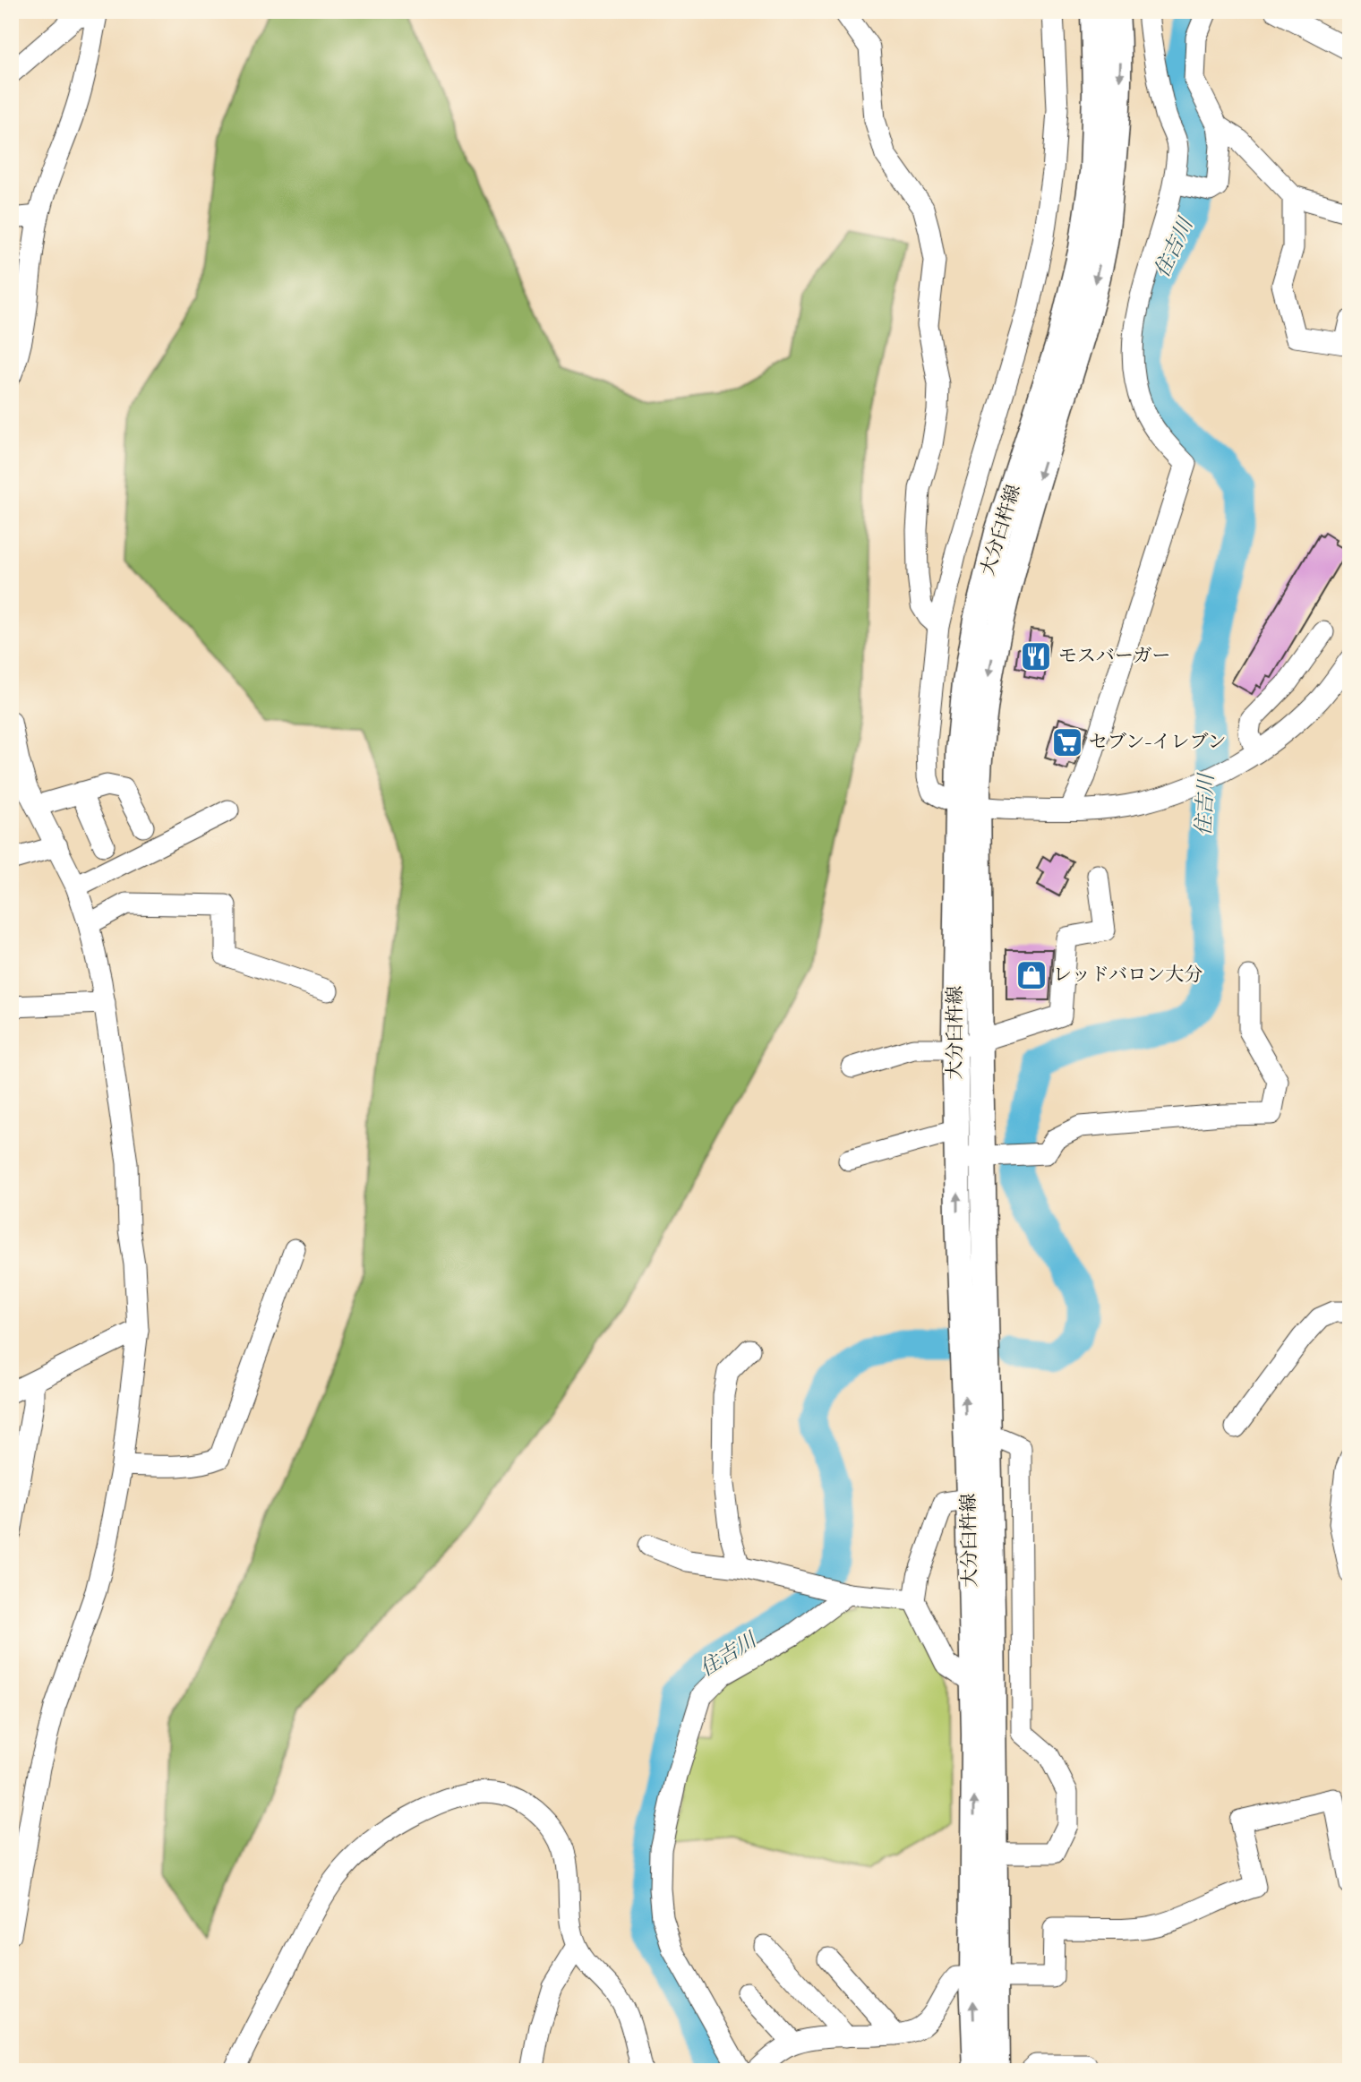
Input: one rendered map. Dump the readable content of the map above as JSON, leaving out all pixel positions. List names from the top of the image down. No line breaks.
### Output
{"streets":{"main road":["大分臼杵線"]},"water":["住吉川"],"places":{"restaurant":["モスバーガー"],"supermarket":["セブン-イレブン"],"shop":["レッドバロン大分"]}}
